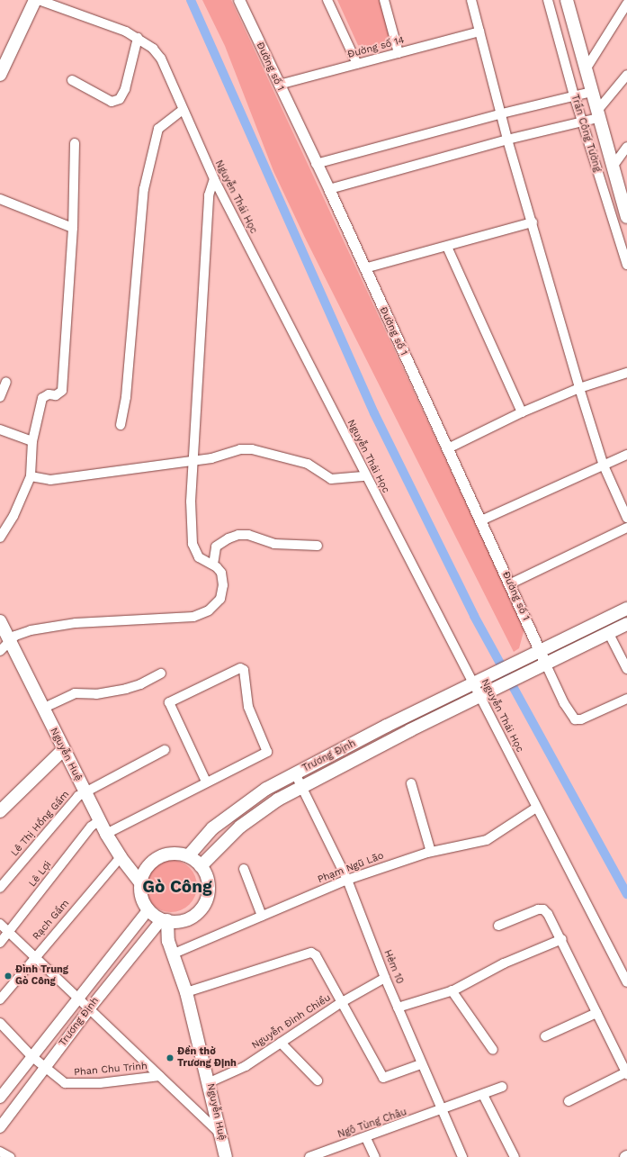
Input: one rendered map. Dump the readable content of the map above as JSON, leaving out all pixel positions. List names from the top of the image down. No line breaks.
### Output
{"streets":{"main road":["Trần Công Tường","Nguyễn Huệ","Trương Định"],"street":["Đường số 14","Đường số 1","Nguyễn Thái Học","Lê Thị Hồng Gấm","Phạm Ngũ Lão","Lê Lợi","Rạch Gầm","Hẻm 10","Nguyễn Đình Chiểu","Phan Chu Trinh","Ngô Tùng Châu"]},"crossings":[["Đường số 14","Đường số 1"],["Đường số 1","Trương Định"],["Nguyễn Thái Học","Trương Định"],["Nguyễn Thái Học","Phạm Ngũ Lão"],["Nguyễn Huệ","Trương Định"],["Nguyễn Huệ","Lê Thị Hồng Gấm"],["Nguyễn Huệ","Phạm Ngũ Lão"],["Nguyễn Huệ","Lê Lợi"],["Nguyễn Huệ","Rạch Gầm"],["Nguyễn Huệ","Nguyễn Đình Chiểu"],["Trương Định","Hẻm 10"],["Trương Định","Phan Chu Trinh"],["Phạm Ngũ Lão","Hẻm 10"],["Hẻm 10","Nguyễn Đình Chiểu"],["Hẻm 10","Ngô Tùng Châu"]],"districts":["Gò Công"],"places":["Đình Trung Gò Công","Đền thờ Trương Định"]}
